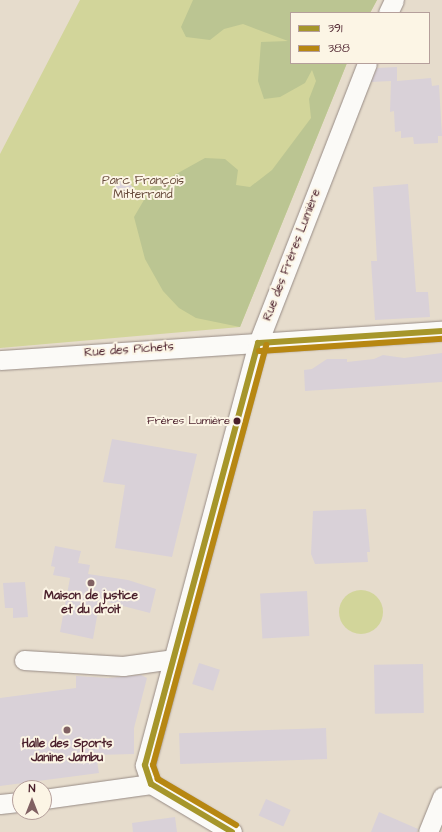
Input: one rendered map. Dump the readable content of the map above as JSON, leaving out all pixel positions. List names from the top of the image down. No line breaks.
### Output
{"streets":{"street":["Rue des Frères Lumière","Rue des Pichets"]},"crossings":[["Rue des Frères Lumière","Rue des Pichets"]],"parks":["Parc François Mitterrand"],"places":["Frères Lumière","Maison de justice et du droit","Halle des Sports Janine Jambu"],"lines":["transit line 391","transit line 388"],"legend":["391","388"],"north":"top"}
